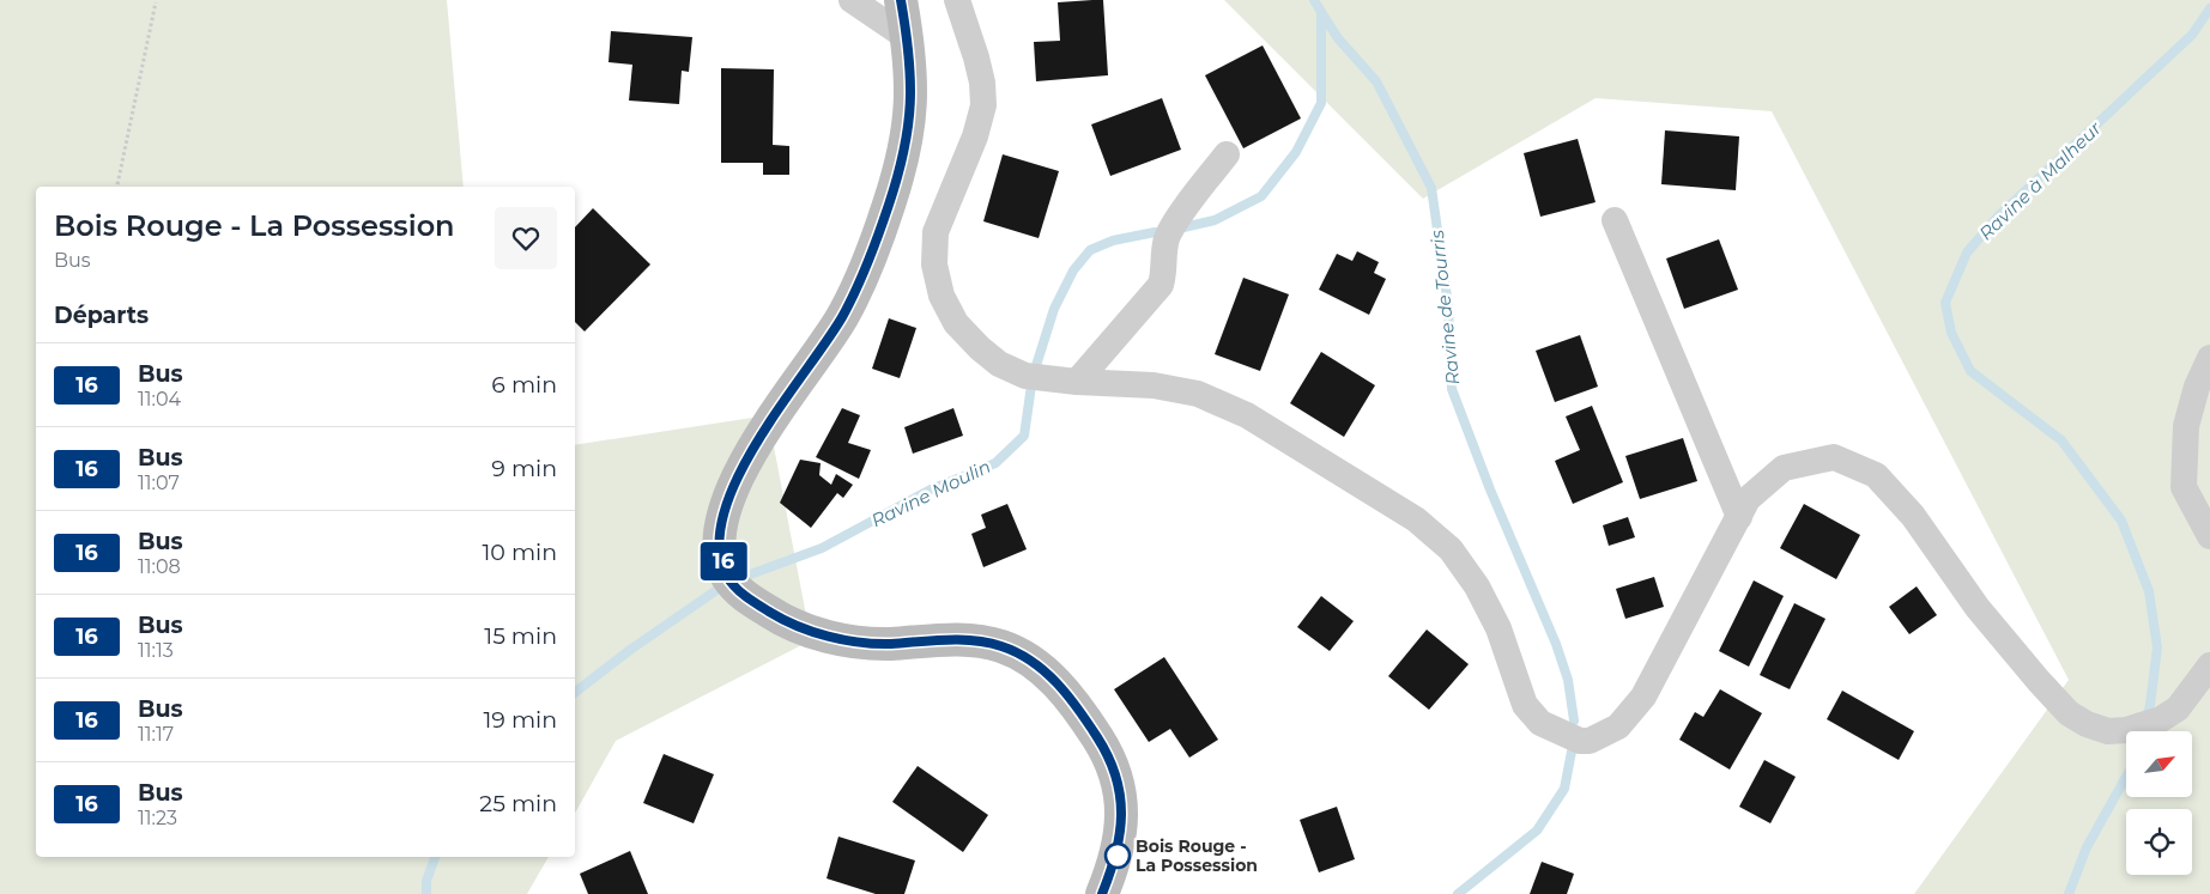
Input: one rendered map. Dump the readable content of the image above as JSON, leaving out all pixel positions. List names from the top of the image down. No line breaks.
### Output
{"water":["Ravine à Malheur","Ravine de Tourris","Ravine Moulin"],"places":["Bois Rouge - La Possession"],"lines":["bus line 16"],"north":"top right","page":{"on_map":"16","heading":[["Bois Rouge - La Possession","Bus"],"Départs"],"list":[{"mark":"16","name":"Bus","note":"11:04","value":"6 min"},{"mark":"16","name":"Bus","note":"11:07","value":"9 min"},{"mark":"16","name":"Bus","note":"11:08","value":"10 min"},{"mark":"16","name":"Bus","note":"11:13","value":"15 min"},{"mark":"16","name":"Bus","note":"11:17","value":"19 min"},{"mark":"16","name":"Bus","note":"11:23","value":"25 min"}]}}
